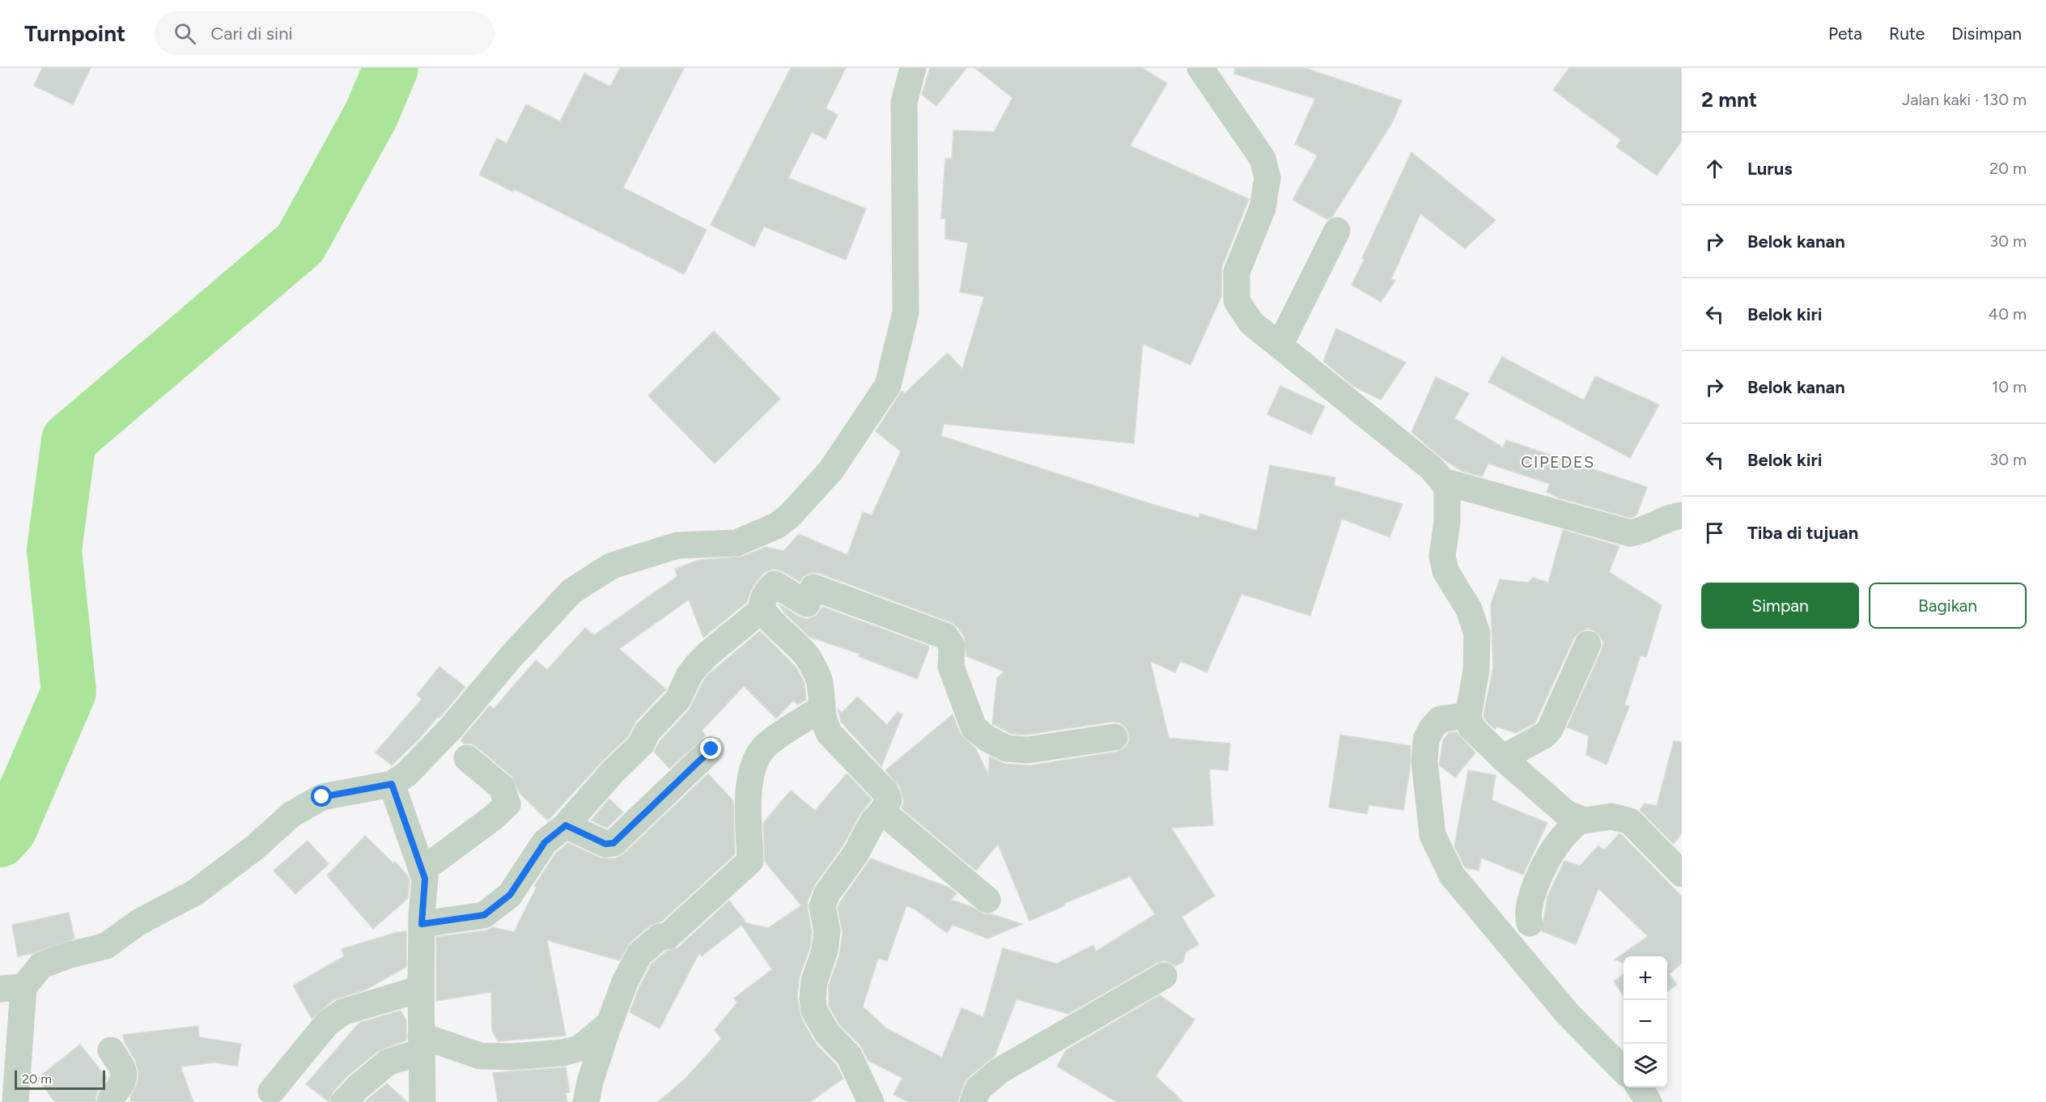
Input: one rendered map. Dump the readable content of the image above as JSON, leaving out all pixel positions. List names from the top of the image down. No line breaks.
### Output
{"districts":["CIPEDES"],"scale_bar":"20 m","page":{"header":"Turnpoint","search":"Cari di sini","nav":["Peta","Rute","Disimpan"],"heading":["2 mnt","Jalan kaki · 130 m"],"list":[["Lurus","20 m"],["Belok kanan","30 m"],["Belok kiri","40 m"],["Belok kanan","10 m"],["Belok kiri","30 m"],"Tiba di tujuan"],"buttons":["Simpan","Bagikan"],"map_buttons":["+","−"],"scale":"20 m"}}
